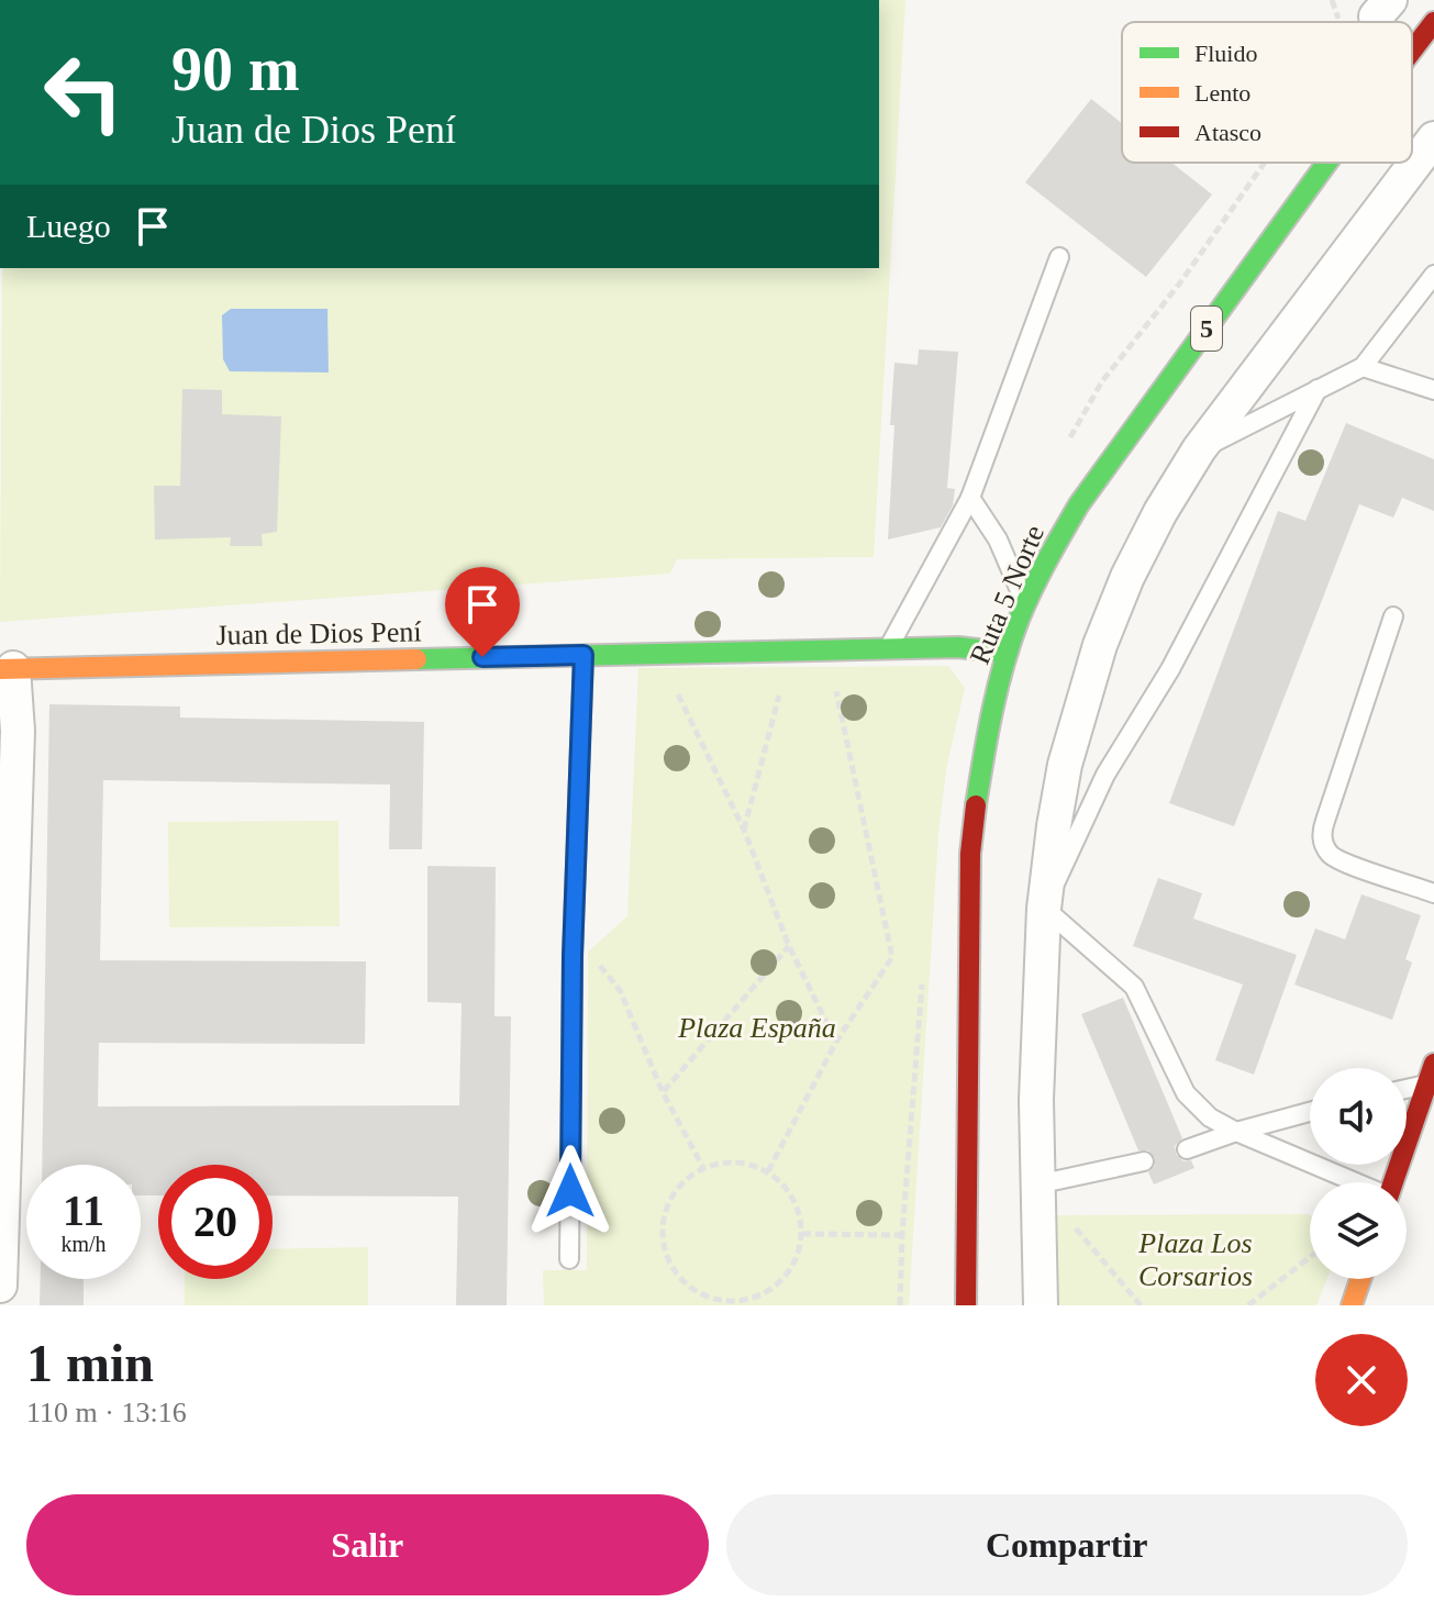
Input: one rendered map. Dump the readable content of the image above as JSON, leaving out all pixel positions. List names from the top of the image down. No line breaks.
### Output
{"streets":{"main road":["5","Ruta 5 Norte","Juan de Dios Pení"]},"crossings":[["Ruta 5 Norte","Juan de Dios Pení"]],"parks":["Plaza España","Plaza Los Corsarios"],"legend":["Fluido","Lento","Atasco"],"page":{"turn":["90 m","Juan de Dios Pení"],"then":"Luego","speed":"11 km/h","limit":"20","heading":["1 min","110 m · 13:16"],"buttons":["Salir","Compartir"]}}
